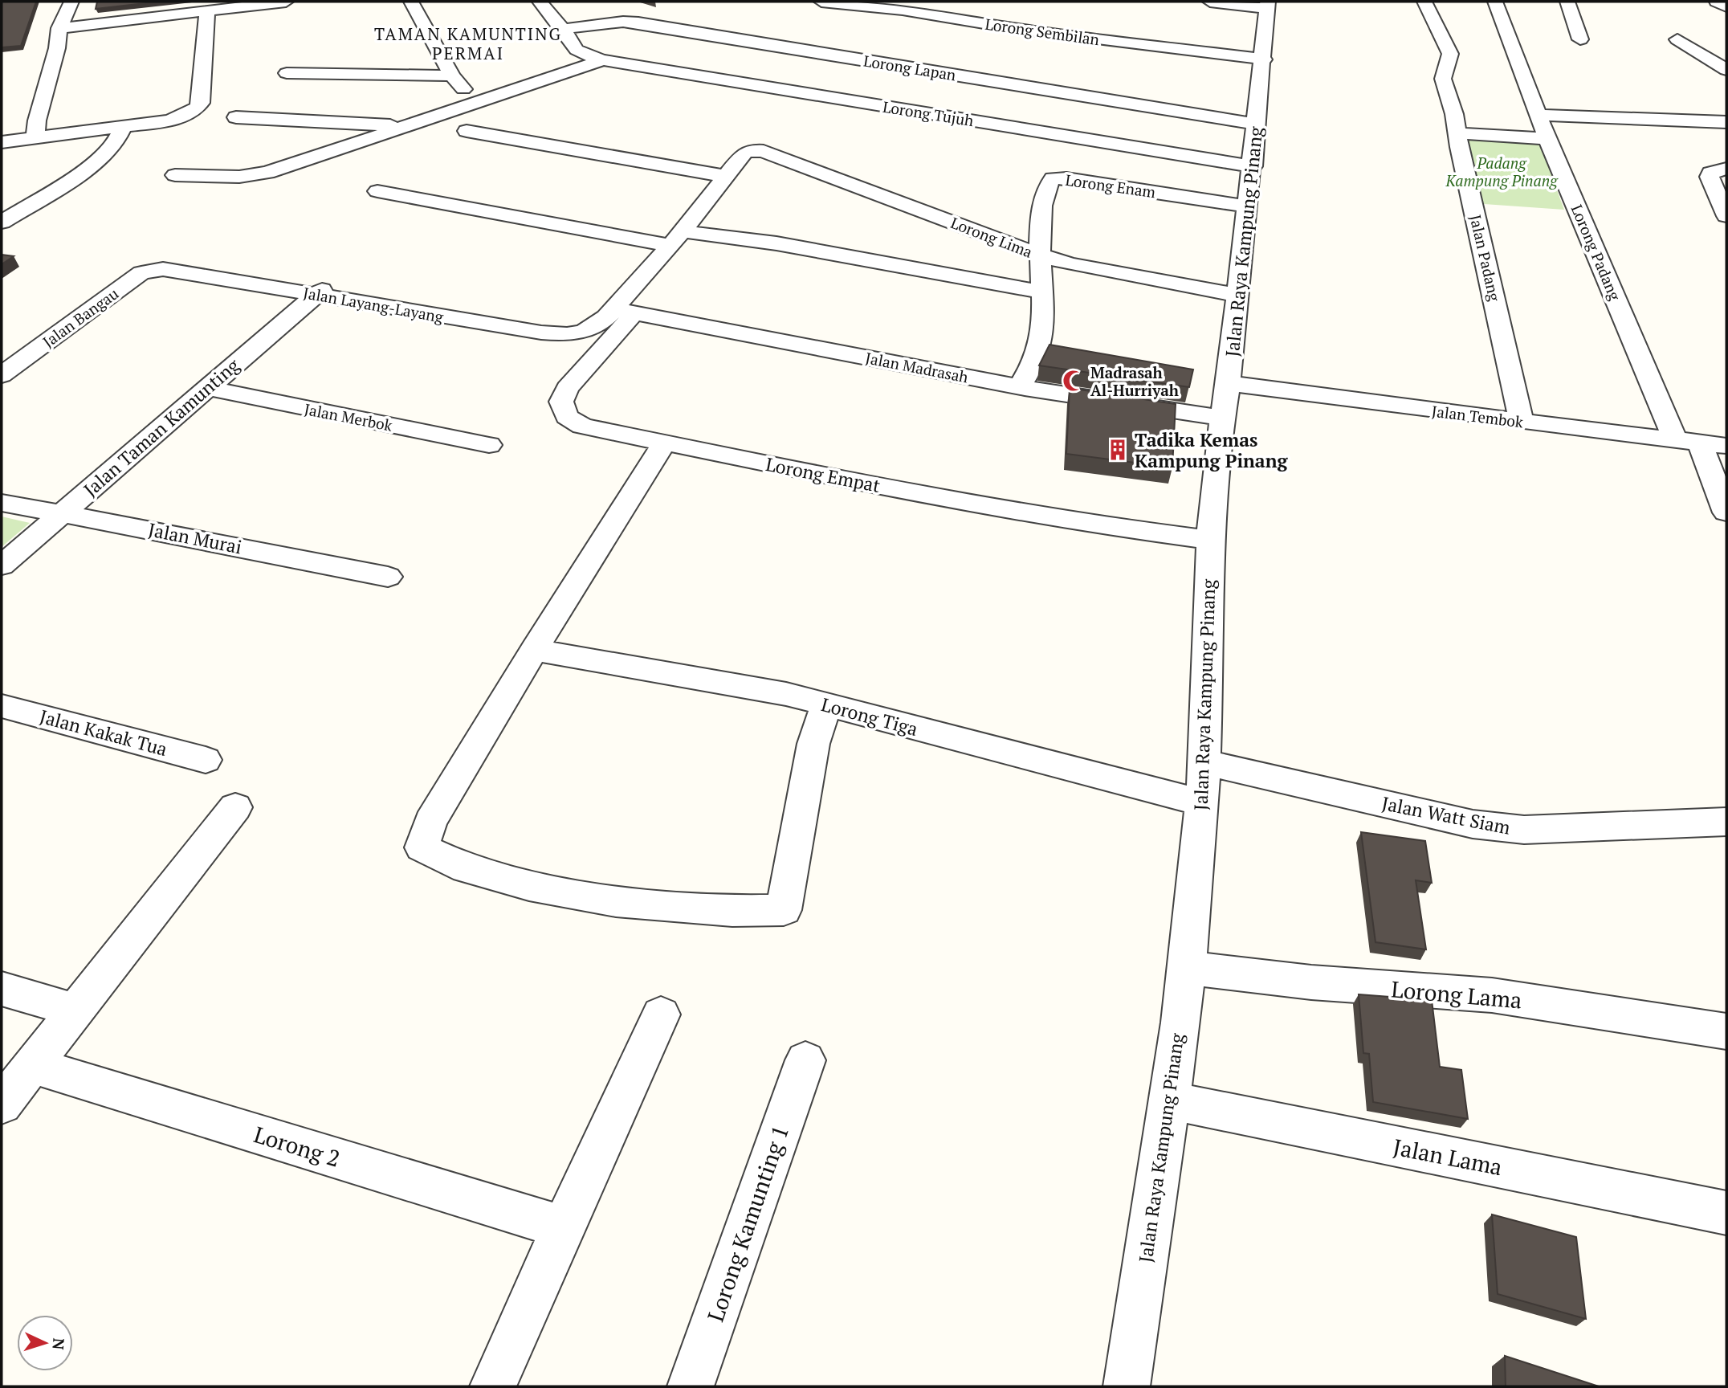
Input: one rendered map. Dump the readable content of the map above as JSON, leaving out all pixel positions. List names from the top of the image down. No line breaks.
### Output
{"streets":{"street":["Lorong Sembilan","Lorong Lapan","Lorong Tujuh","Lorong Enam","Lorong Lima","Jalan Raya Kampung Pinang","Lorong Padang","Jalan Padang","Jalan Layang-Layang","Jalan Bangau","Jalan Madrasah","Jalan Tembok","Jalan Merbok","Jalan Taman Kamunting","Lorong Empat","Jalan Murai","Lorong Tiga","Jalan Kakak Tua","Jalan Watt Siam","Lorong Lama","Lorong 2","Jalan Lama","Lorong Kamunting 1"]},"crossings":[["Lorong Sembilan","Jalan Raya Kampung Pinang"],["Lorong Lapan","Lorong Tujuh"],["Lorong Lapan","Jalan Raya Kampung Pinang"],["Lorong Tujuh","Jalan Raya Kampung Pinang"],["Lorong Enam","Lorong Lima"],["Lorong Enam","Jalan Raya Kampung Pinang"],["Lorong Lima","Jalan Raya Kampung Pinang"],["Jalan Raya Kampung Pinang","Jalan Madrasah"],["Jalan Raya Kampung Pinang","Jalan Tembok"],["Jalan Raya Kampung Pinang","Lorong Empat"],["Jalan Raya Kampung Pinang","Lorong Tiga"],["Jalan Raya Kampung Pinang","Jalan Watt Siam"],["Jalan Raya Kampung Pinang","Lorong Lama"],["Jalan Raya Kampung Pinang","Jalan Lama"],["Lorong Padang","Jalan Tembok"],["Jalan Padang","Jalan Tembok"],["Jalan Layang-Layang","Jalan Bangau"],["Jalan Layang-Layang","Jalan Madrasah"],["Jalan Layang-Layang","Jalan Taman Kamunting"],["Jalan Layang-Layang","Lorong Empat"],["Jalan Madrasah","Lorong Empat"],["Jalan Merbok","Jalan Taman Kamunting"],["Jalan Taman Kamunting","Jalan Murai"]],"districts":["TAMAN KAMUNTING PERMAI"],"parks":["Padang Kampung Pinang"],"places":{"mosque":["Madrasah Al-Hurriyah"],"building":["Tadika Kemas Kampung Pinang"]},"north":"right"}
